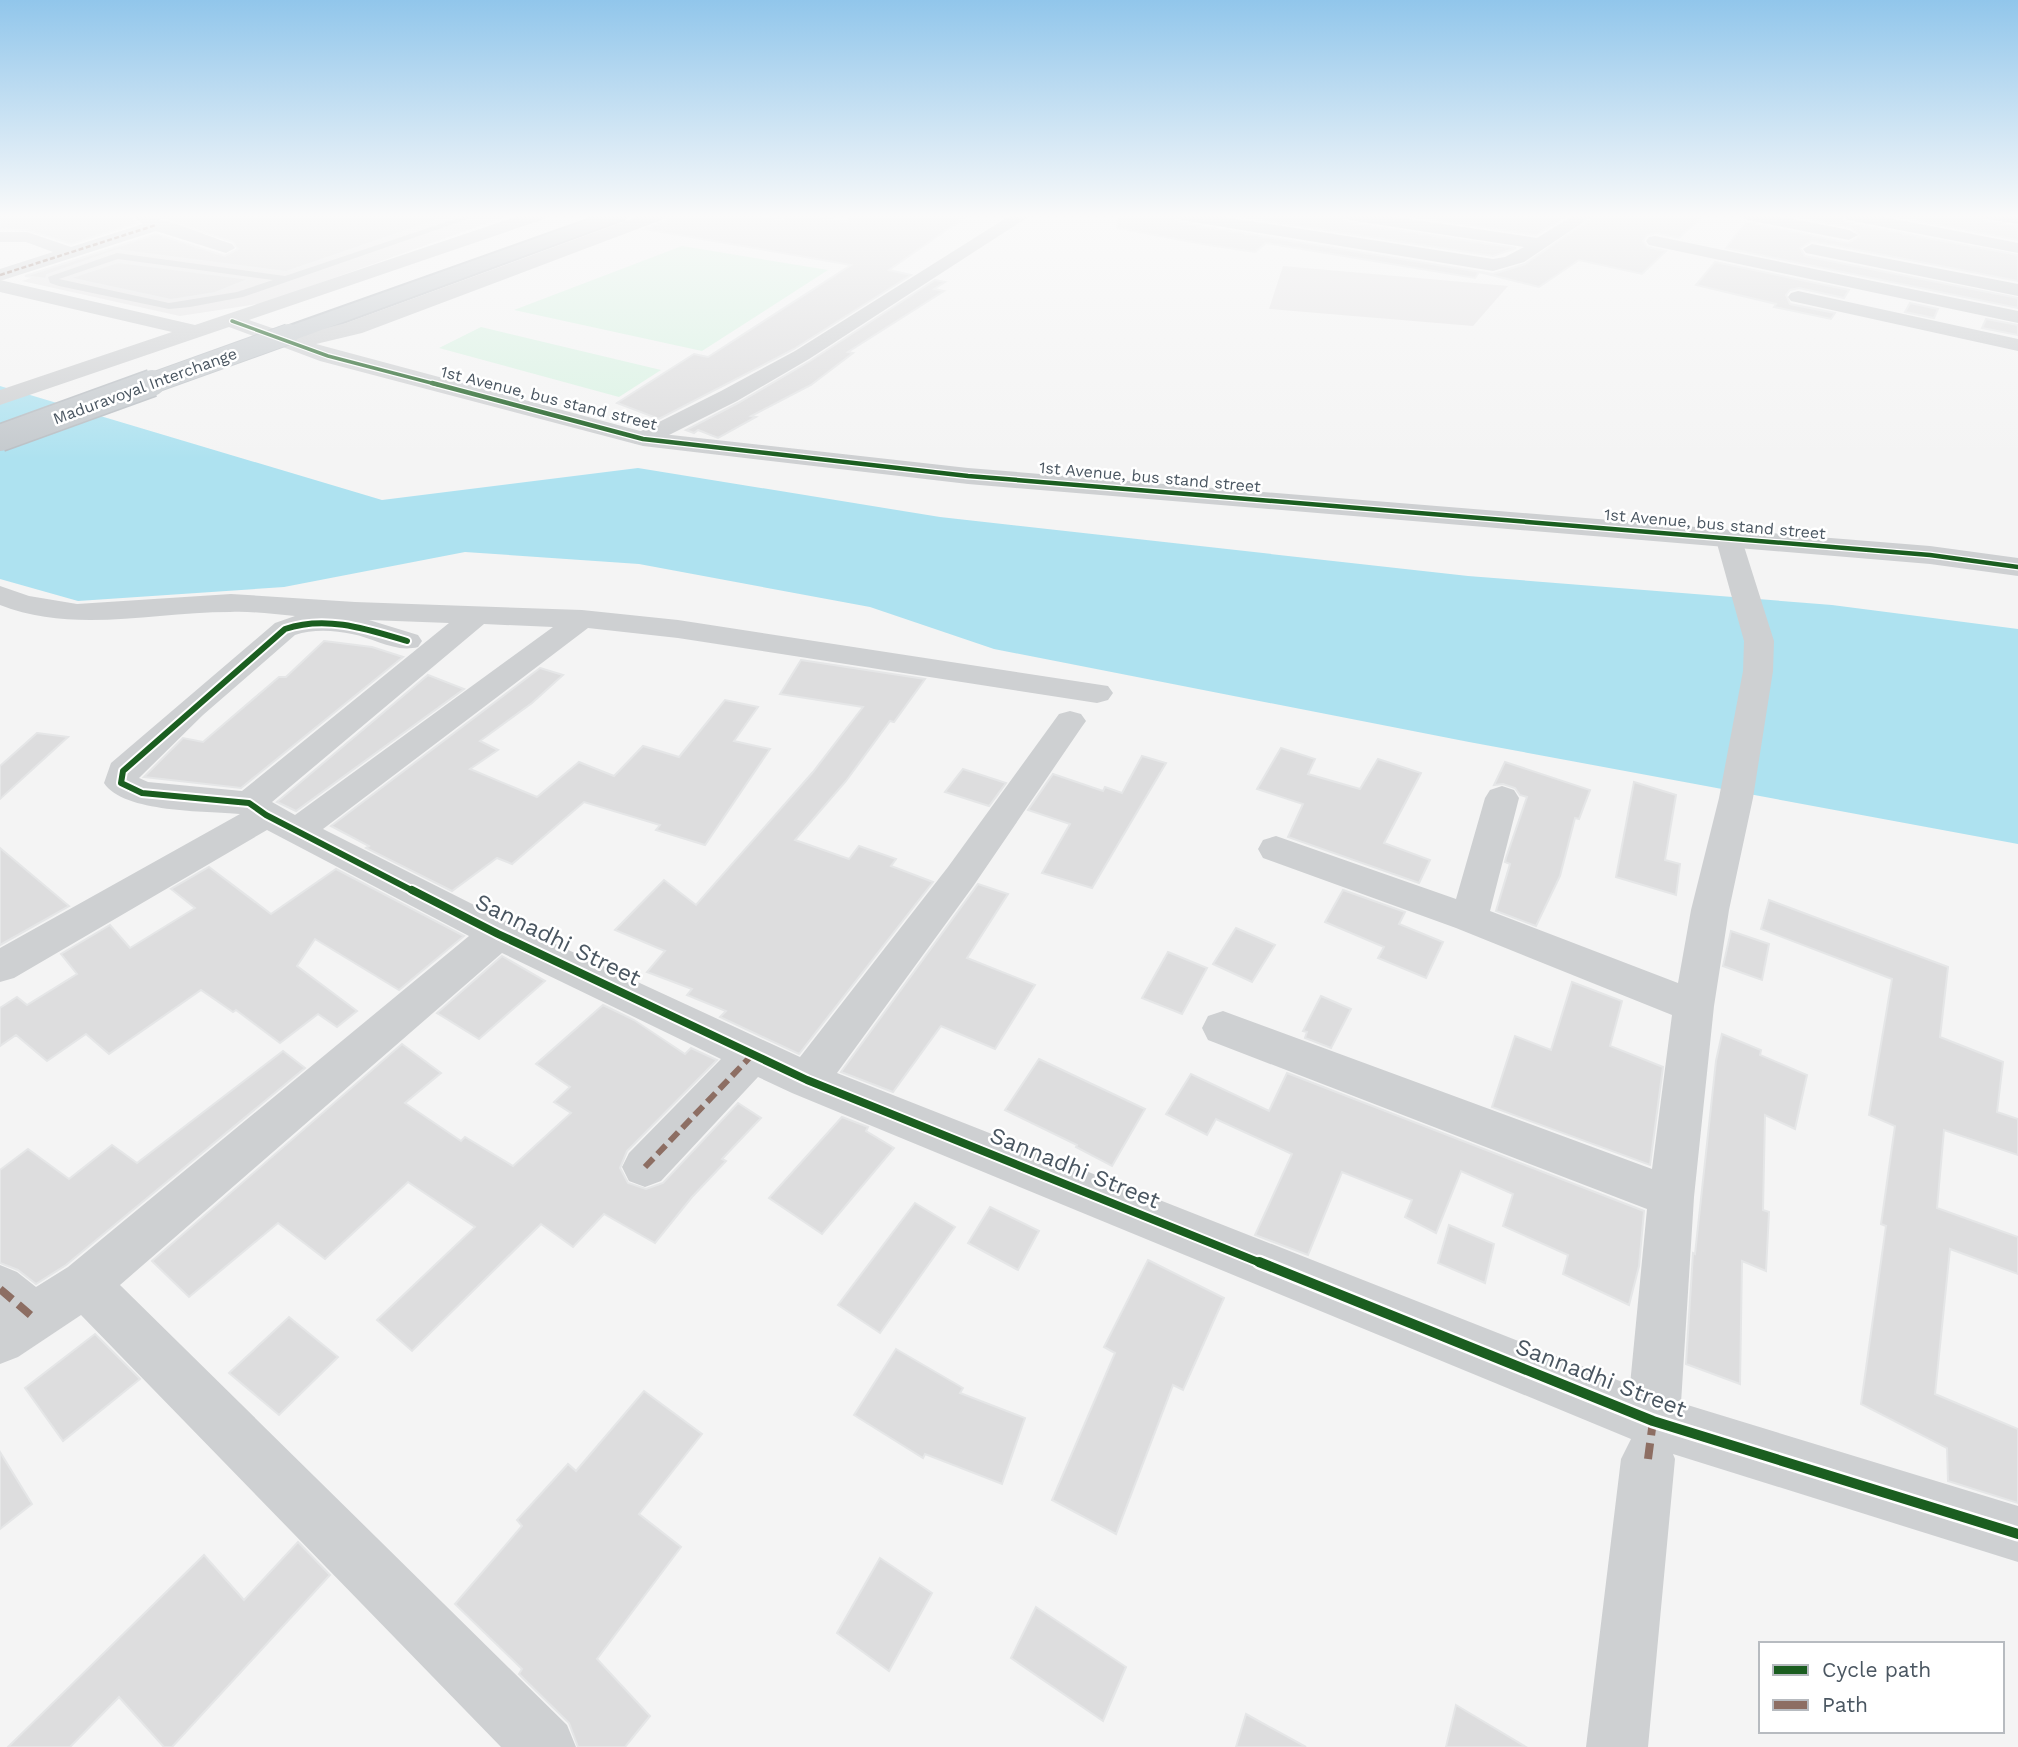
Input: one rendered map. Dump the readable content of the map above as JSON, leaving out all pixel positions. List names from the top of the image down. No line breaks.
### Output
{"streets":{"highway":["Maduravoyal Interchange"],"street":["1st Avenue, bus stand street","Sannadhi Street"]},"crossings":[["Maduravoyal Interchange","1st Avenue, bus stand street"]],"legend":["Cycle path","Path"]}
